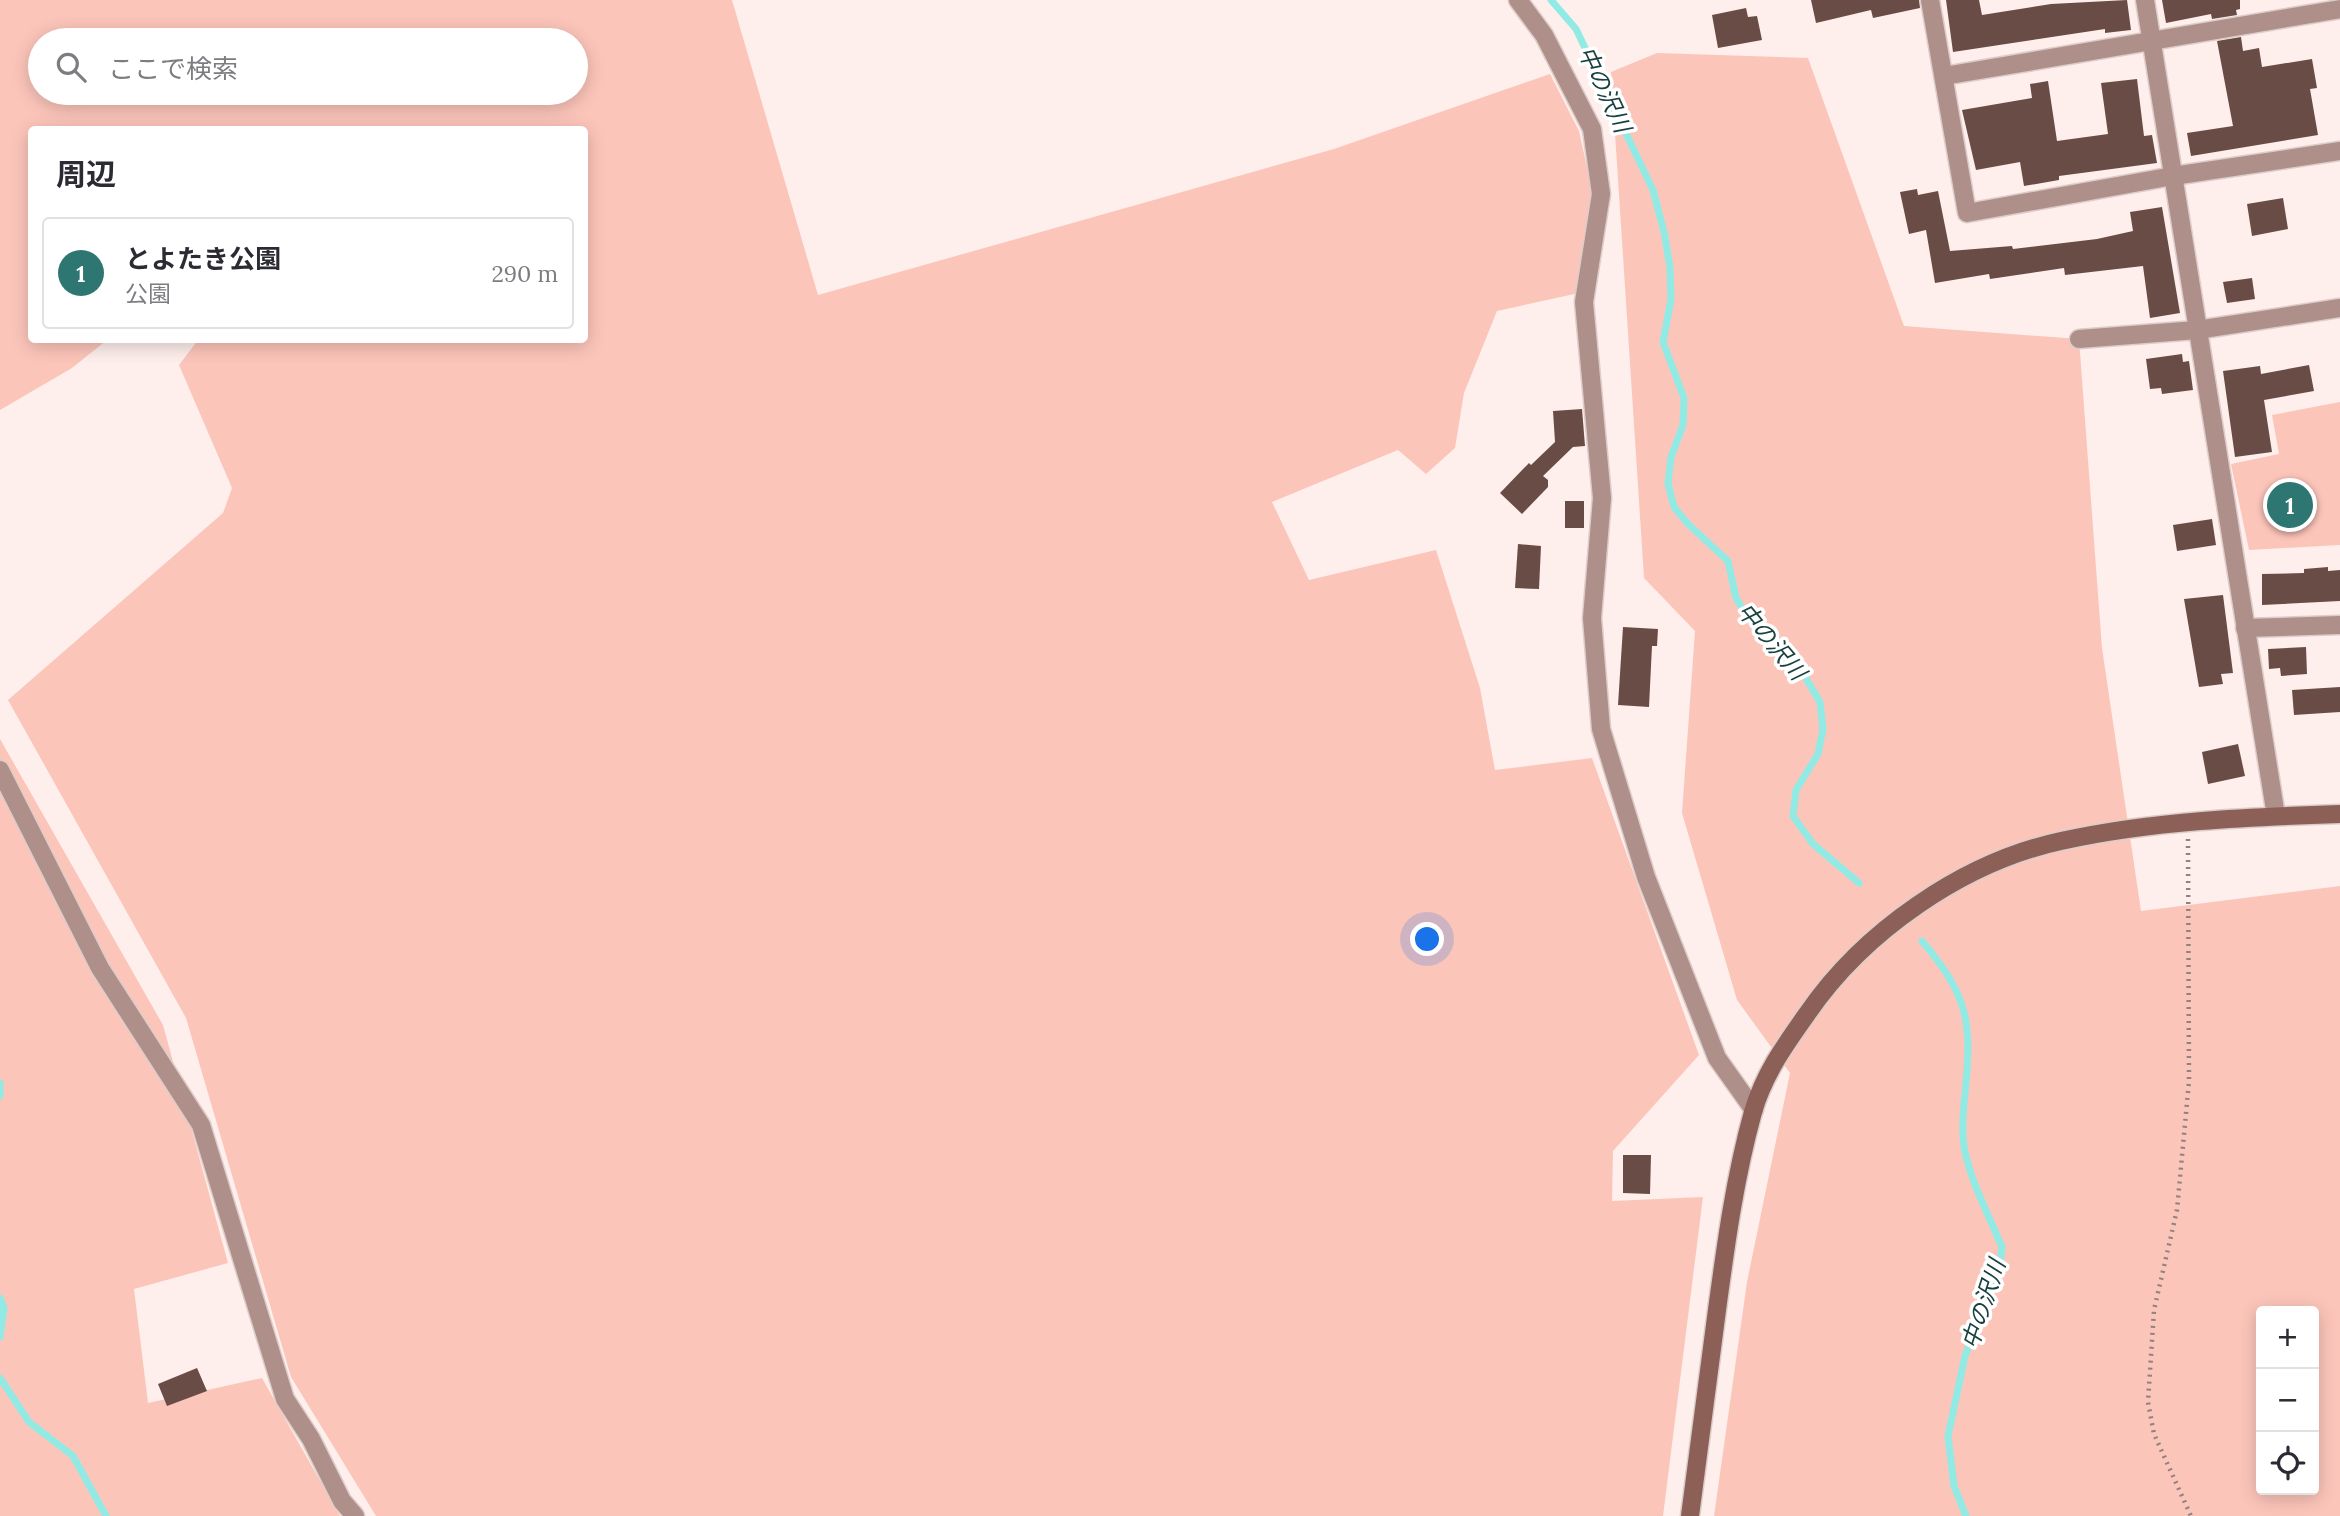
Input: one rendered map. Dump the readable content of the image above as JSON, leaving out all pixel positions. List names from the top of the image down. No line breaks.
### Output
{"water":["中の沢川"],"page":{"search":"ここで検索","heading":"周辺","list":[{"mark":"1","name":"とよたき公園","note":"公園","value":"290 m"}],"pins":"1","map_buttons":["+","−"]}}
